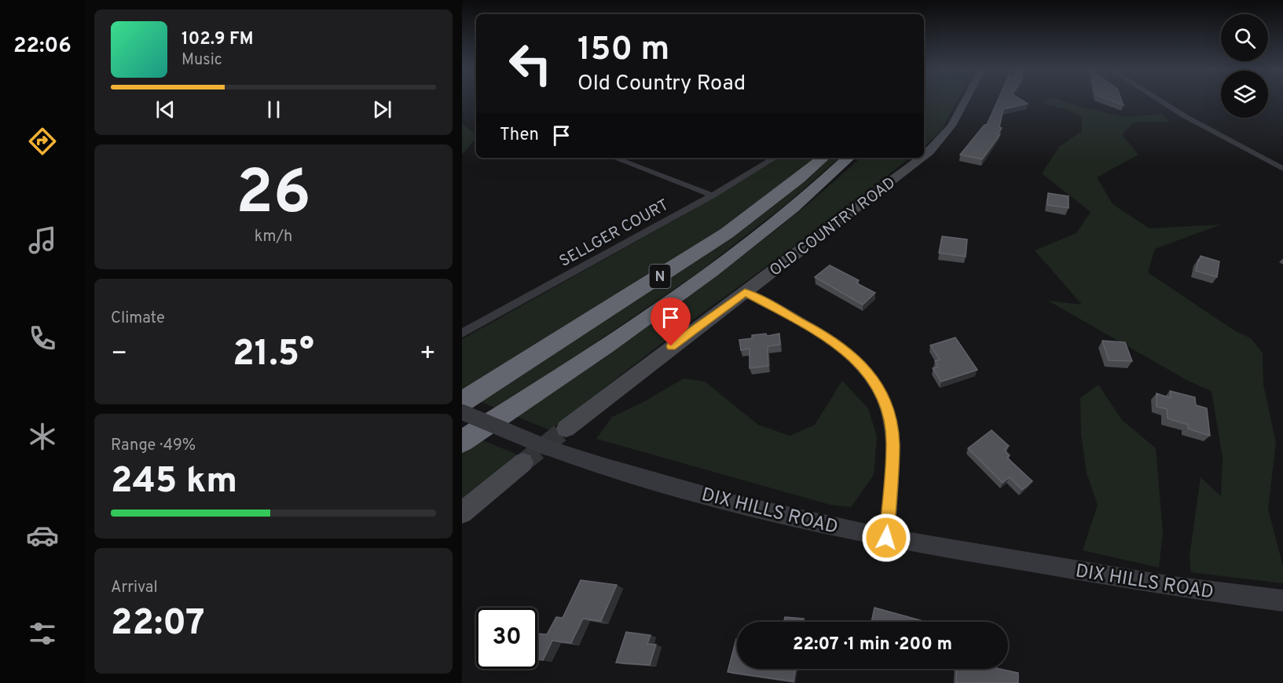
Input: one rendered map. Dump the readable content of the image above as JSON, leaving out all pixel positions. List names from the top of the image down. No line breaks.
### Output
{"streets":{"highway":["N"],"main road":["OLD COUNTRY ROAD"],"street":["SELLGER COURT","DIX HILLS ROAD"]},"page":{"tabs":"22:06","turn":["150 m","Old Country Road"],"song":["102.9 FM","Music"],"then":"Then","tile":[["26","km/h"],"Climate",["Range · 49%","245 km"],["Arrival","22:07"]],"heat":["−","21.5°","+"],"limit":"30","trip":"22:07 · 1 min · 200 m"}}
